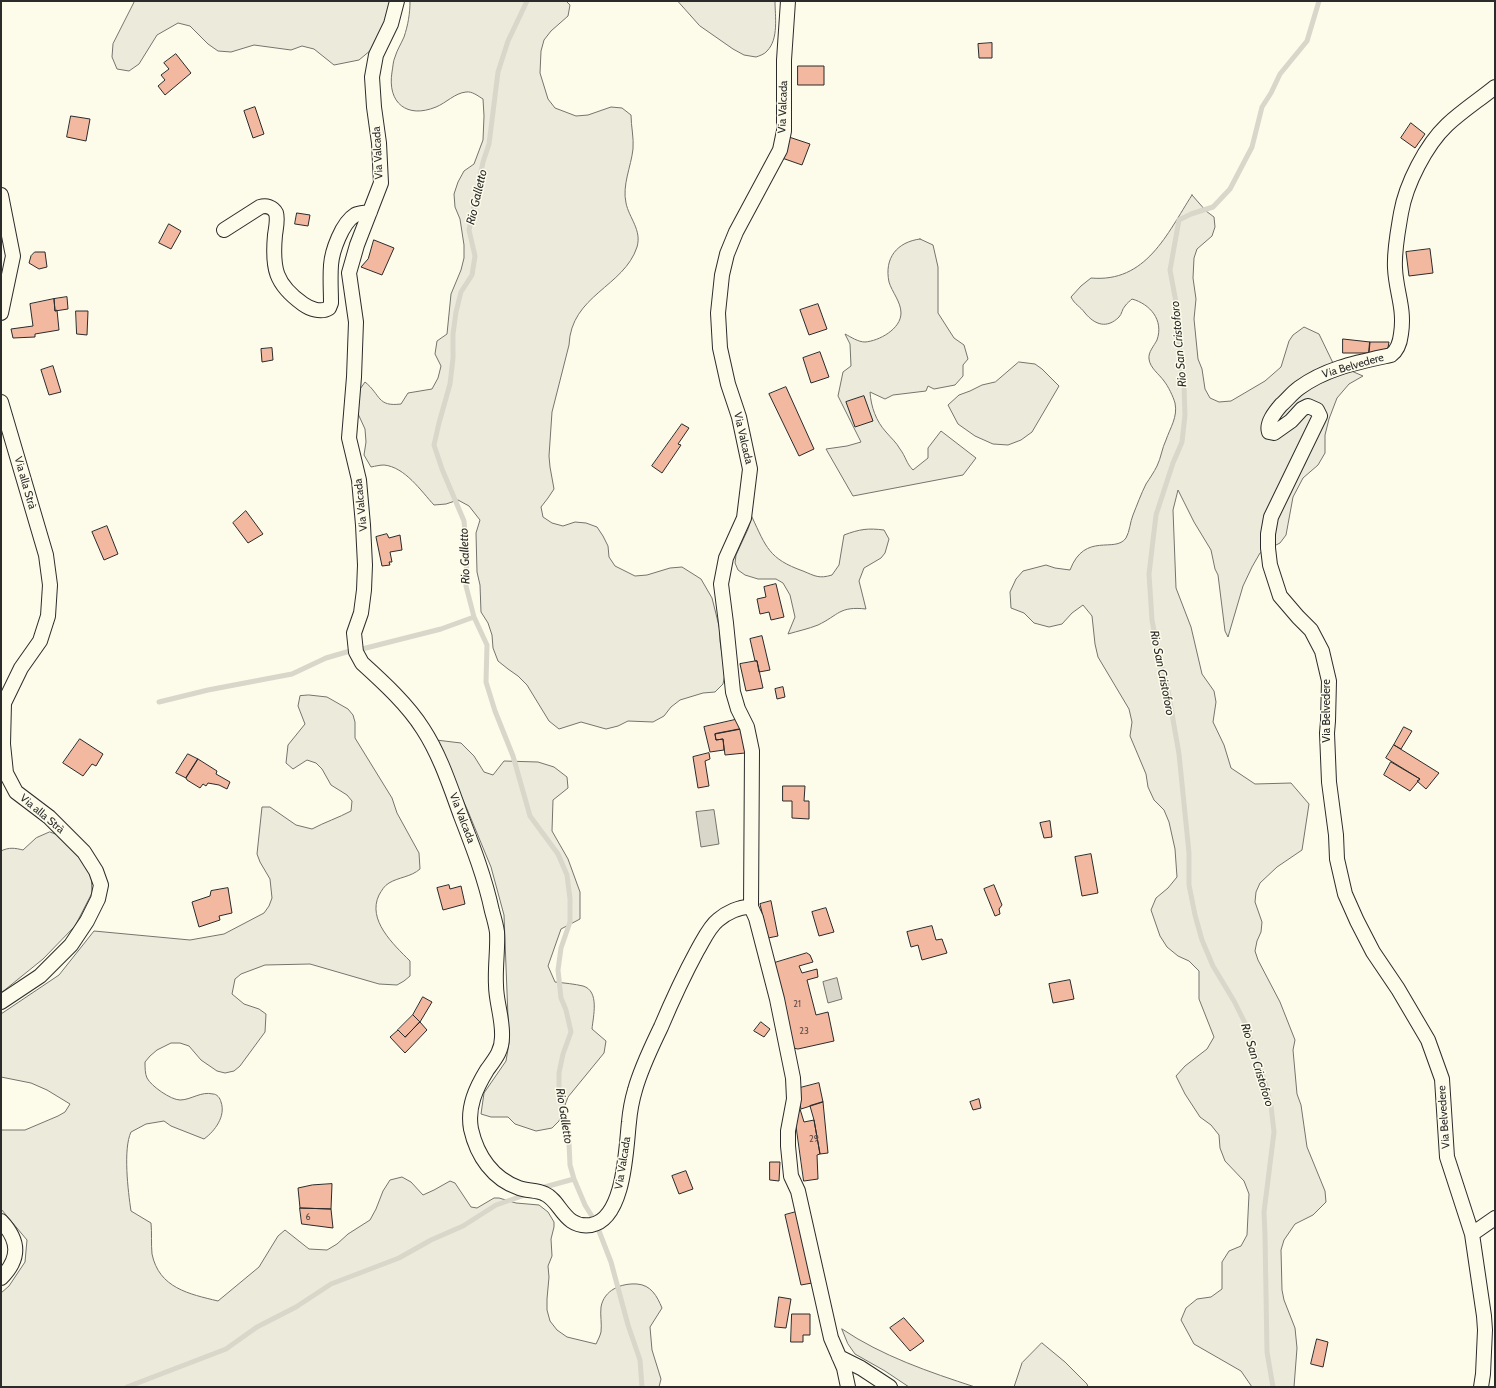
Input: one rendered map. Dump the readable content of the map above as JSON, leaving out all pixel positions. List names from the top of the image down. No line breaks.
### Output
{"streets":{"street":["Via Valcada","Via Belvedere","Via alla Strà"]},"water":["Rio Galletto","Rio San Cristoforo"],"house_numbers":["21","23","29","6"]}
